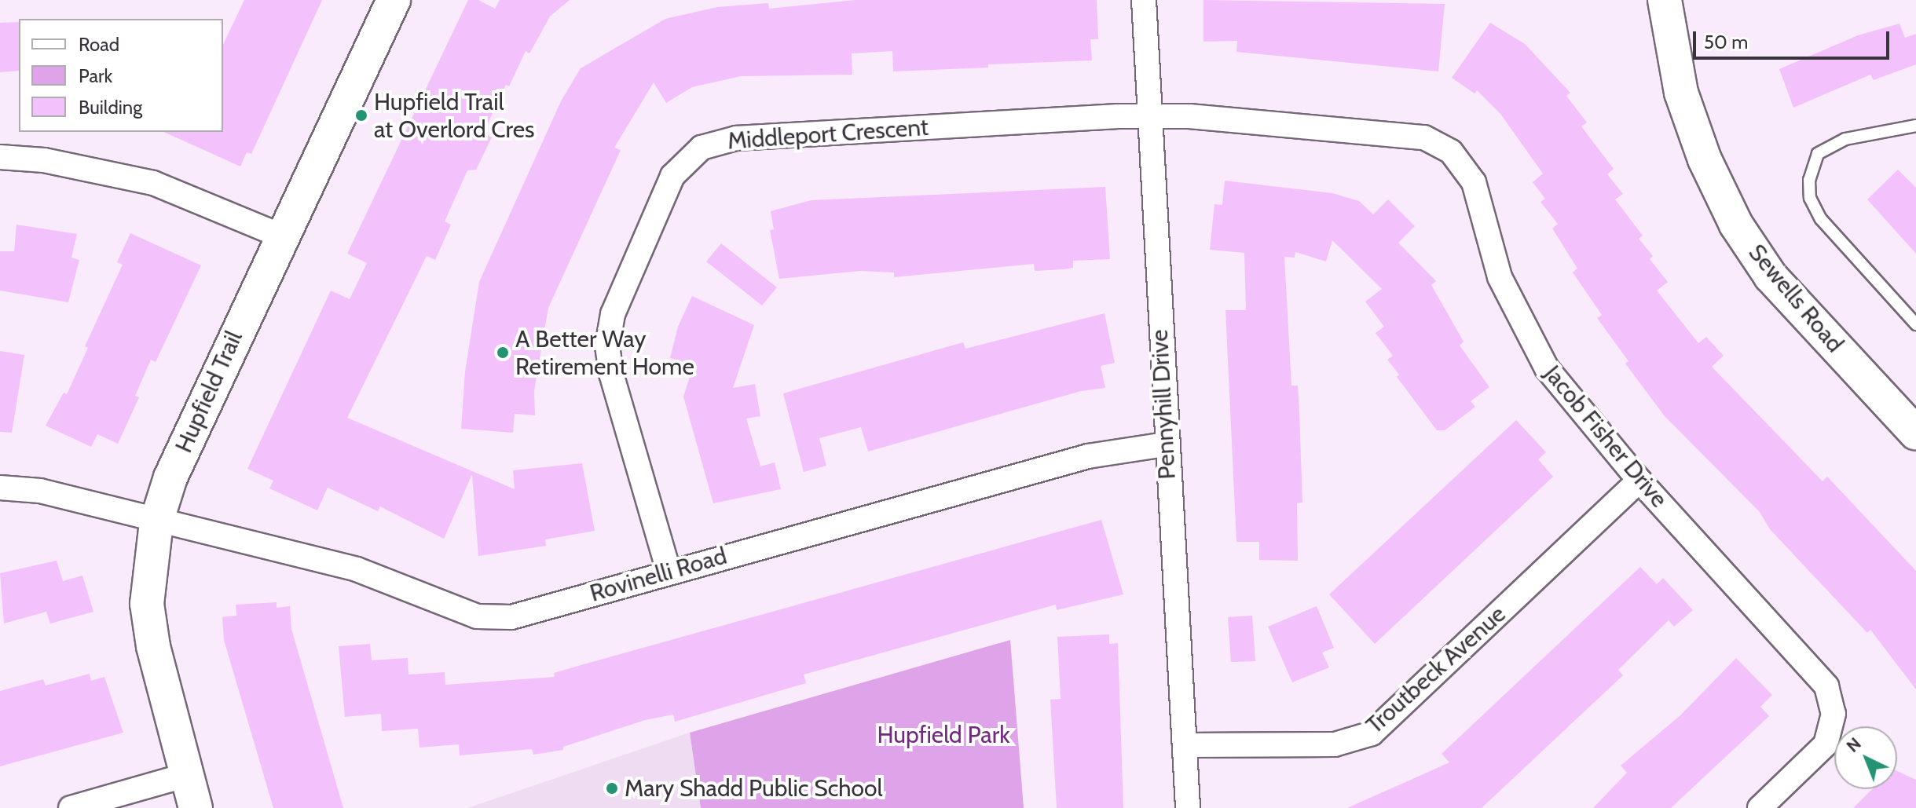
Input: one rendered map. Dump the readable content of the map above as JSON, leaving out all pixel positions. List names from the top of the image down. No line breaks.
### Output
{"streets":{"street":["Middleport Crescent","Sewells Road","Hupfield Trail","Pennyhill Drive","Jacob Fisher Drive","Rovinelli Road","Troutbeck Avenue"]},"crossings":[["Middleport Crescent","Pennyhill Drive"],["Middleport Crescent","Jacob Fisher Drive"],["Middleport Crescent","Rovinelli Road"],["Hupfield Trail","Rovinelli Road"],["Pennyhill Drive","Jacob Fisher Drive"],["Pennyhill Drive","Rovinelli Road"],["Pennyhill Drive","Troutbeck Avenue"],["Jacob Fisher Drive","Troutbeck Avenue"]],"parks":["Hupfield Park"],"places":["Hupfield Trail at Overlord Cres","A Better Way Retirement Home","Mary Shadd Public School"],"legend":["Road","Park","Building"],"scale_bar":"50 m","north":"top left"}
